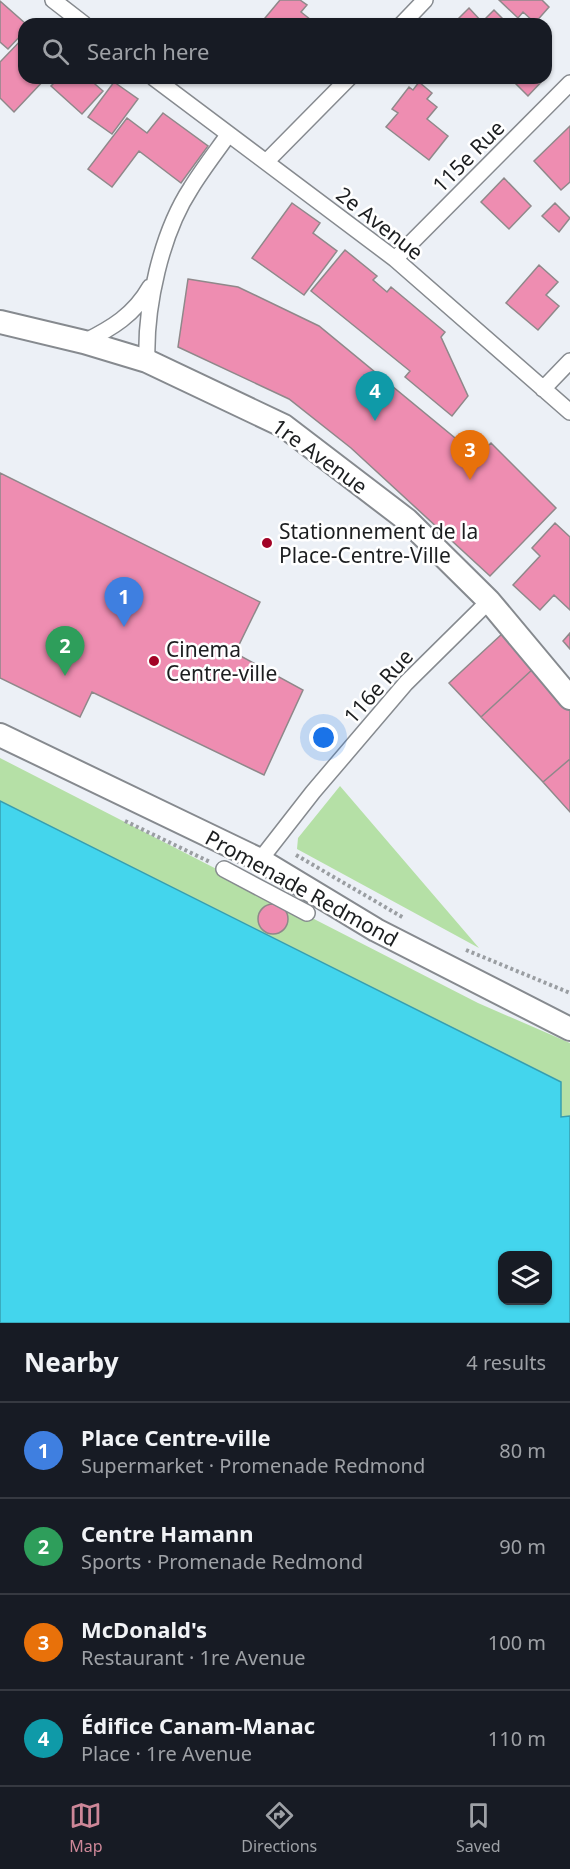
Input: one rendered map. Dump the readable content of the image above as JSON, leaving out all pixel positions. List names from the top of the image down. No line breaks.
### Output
{"streets":{"street":["115e Rue","2e Avenue","1re Avenue","116e Rue","Promenade Redmond"]},"crossings":[["115e Rue","2e Avenue"],["1re Avenue","116e Rue"],["116e Rue","Promenade Redmond"]],"places":["Stationnement de la Place-Centre-Ville","Cinema Centre-ville"],"page":{"search":"Search here","pins":["4","3","1","2"],"heading":["Nearby","4 results"],"list":[{"mark":"1","name":"Place Centre-ville","note":"Supermarket · Promenade Redmond","value":"80 m"},{"mark":"2","name":"Centre Hamann","note":"Sports · Promenade Redmond","value":"90 m"},{"mark":"3","name":"McDonald's","note":"Restaurant · 1re Avenue","value":"100 m"},{"mark":"4","name":"Édifice Canam-Manac","note":"Place · 1re Avenue","value":"110 m"}],"nav":["Map","Directions","Saved"]}}
